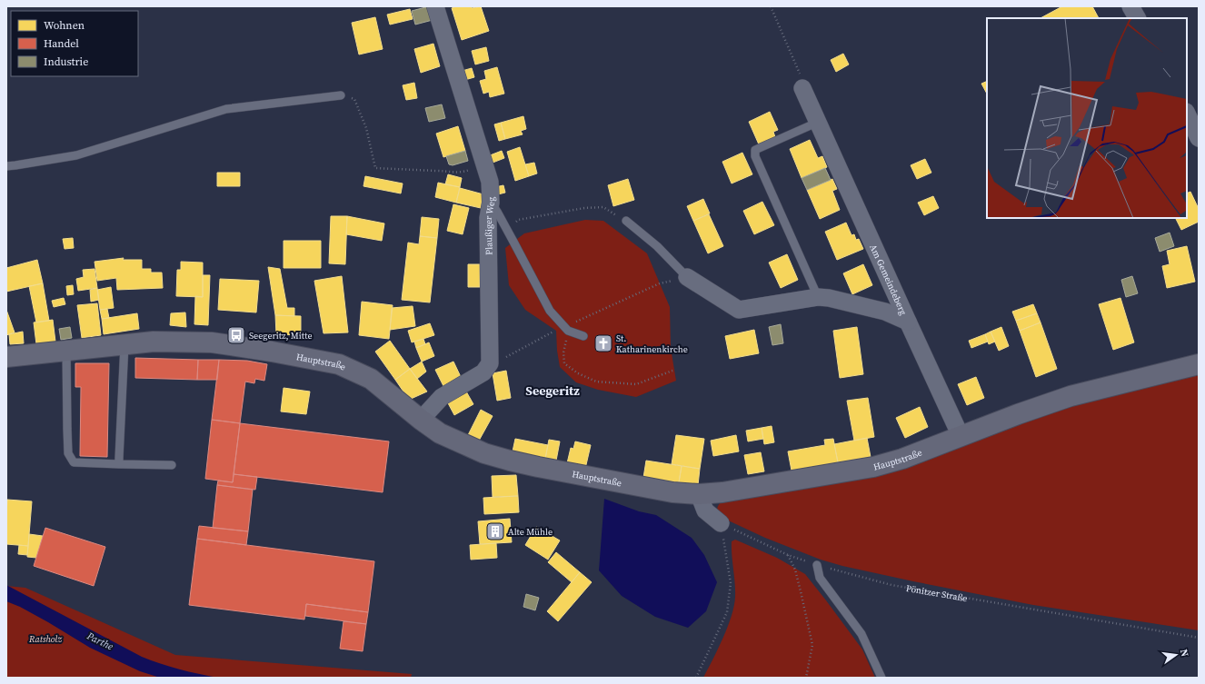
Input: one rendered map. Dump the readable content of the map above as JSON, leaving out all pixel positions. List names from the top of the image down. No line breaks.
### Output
{"streets":{"street":["Plaußiger Weg","Am Gemeindeberg","Hauptstraße"],"path":["Pönitzer Straße"]},"crossings":[["Plaußiger Weg","Hauptstraße"],["Am Gemeindeberg","Hauptstraße"]],"districts":["Seegeritz"],"water":["Parthe"],"parks":["Ratsholz"],"places":{"bus stop":["Seegeritz, Mitte"],"church":["St. Katharinenkirche"],"building":["Alte Mühle"]},"legend":["Wohnen","Handel","Industrie"],"north":"right"}
